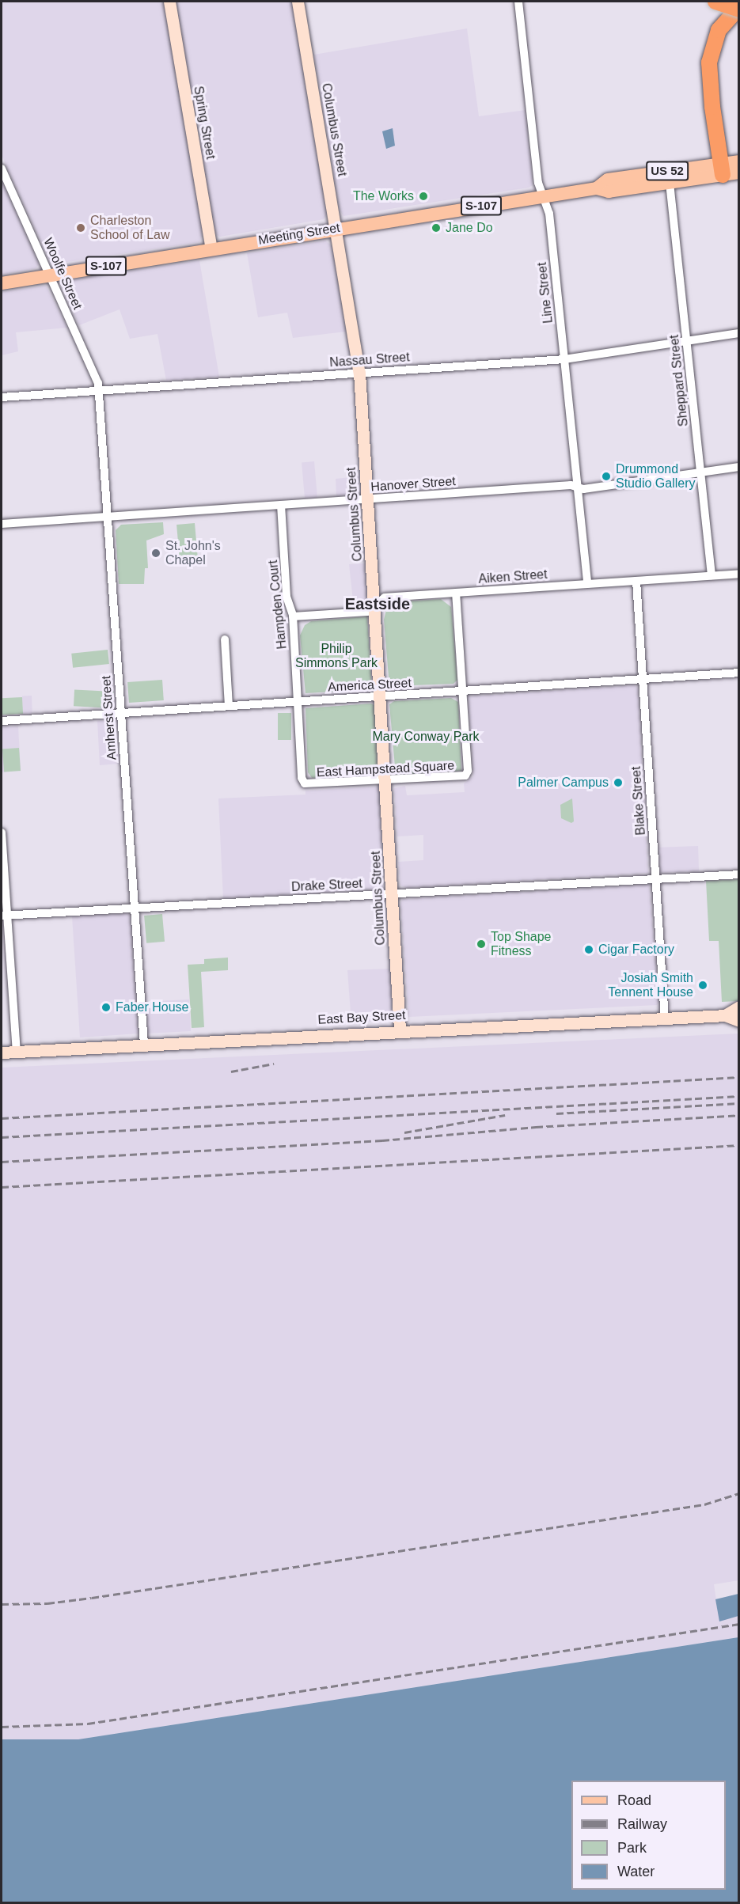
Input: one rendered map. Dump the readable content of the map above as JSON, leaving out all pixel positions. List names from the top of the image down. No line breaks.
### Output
{"streets":{"main road":["US 52","S-107","Meeting Street"],"street":["Spring Street","Columbus Street","Woolfe Street","Line Street","Nassau Street","Sheppard Street","Hanover Street","Aiken Street","Hampden Court","America Street","Amherst Street","East Hampstead Square","Blake Street","Drake Street","East Bay Street"]},"crossings":[["Spring Street","Meeting Street"],["Columbus Street","Meeting Street"],["Columbus Street","Nassau Street"],["Columbus Street","Hanover Street"],["Columbus Street","Aiken Street"],["Columbus Street","America Street"],["Columbus Street","East Hampstead Square"],["Columbus Street","Drake Street"],["Columbus Street","East Bay Street"],["Meeting Street","Woolfe Street"],["Meeting Street","Line Street"],["Meeting Street","Sheppard Street"],["Woolfe Street","Nassau Street"],["Woolfe Street","Amherst Street"],["Line Street","Nassau Street"],["Line Street","Hanover Street"],["Line Street","Aiken Street"],["Nassau Street","Sheppard Street"],["Nassau Street","Amherst Street"],["Sheppard Street","Hanover Street"],["Sheppard Street","Aiken Street"],["Hanover Street","Hampden Court"],["Hanover Street","Amherst Street"],["Aiken Street","Hampden Court"],["Aiken Street","Blake Street"],["Hampden Court","America Street"],["Hampden Court","East Hampstead Square"],["America Street","Amherst Street"],["America Street","East Hampstead Square"],["America Street","Blake Street"],["Amherst Street","Drake Street"],["Amherst Street","East Bay Street"],["Blake Street","Drake Street"],["Blake Street","East Bay Street"]],"districts":["Eastside"],"parks":["Philip Simmons Park","Mary Conway Park"],"places":["The Works","Charleston School of Law","Jane Do","Drummond Studio Gallery","St. John's Chapel","Palmer Campus","Top Shape Fitness","Cigar Factory","Josiah Smith Tennent House","Faber House"],"legend":["Road","Railway","Park","Water"]}
